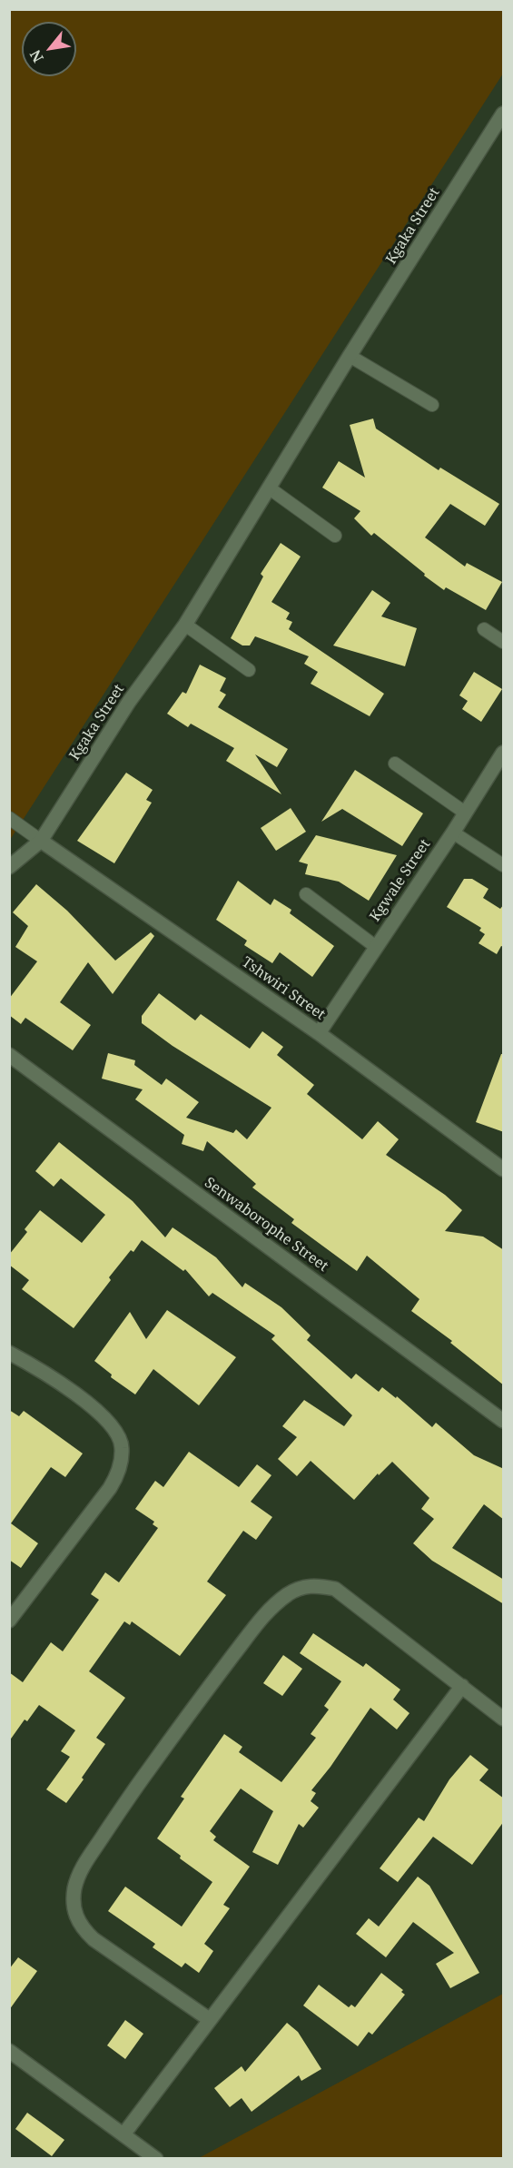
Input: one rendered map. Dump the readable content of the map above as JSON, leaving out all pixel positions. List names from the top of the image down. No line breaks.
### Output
{"streets":{"street":["Kgaka Street","Kgwale Street","Tshwiri Street","Senwaborophe Street"]},"crossings":[["Kgaka Street","Tshwiri Street"],["Kgwale Street","Tshwiri Street"]],"north":"bottom left"}
